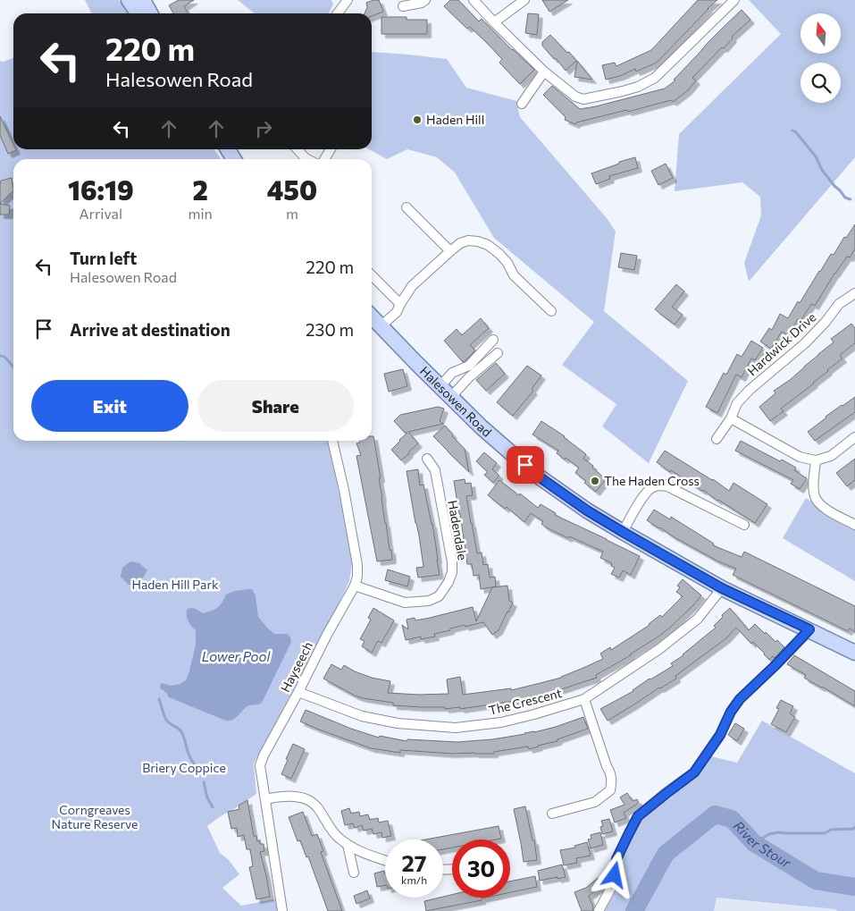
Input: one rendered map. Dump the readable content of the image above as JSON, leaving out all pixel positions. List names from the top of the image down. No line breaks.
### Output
{"streets":{"main road":["Halesowen Road"],"street":["Hardwick Drive","Hadendale","Hayseech","The Crescent"]},"crossings":[["Halesowen Road","The Crescent"],["Hadendale","Hayseech"],["Hayseech","The Crescent"]],"water":["Lower Pool","River Stour"],"parks":["Haden Hill Park","Briery Coppice","Corngreaves Nature Reserve"],"places":["Haden Hill","The Haden Cross"],"north":"top","page":{"turn":["220 m","Halesowen Road"],"eta":["16:19","Arrival","2","min","450","m"],"list":[{"name":"Turn left","note":"Halesowen Road","value":"220 m"},{"name":"Arrive at destination","value":"230 m"}],"buttons":["Exit","Share"],"speed":"27 km/h","limit":"30"}}
